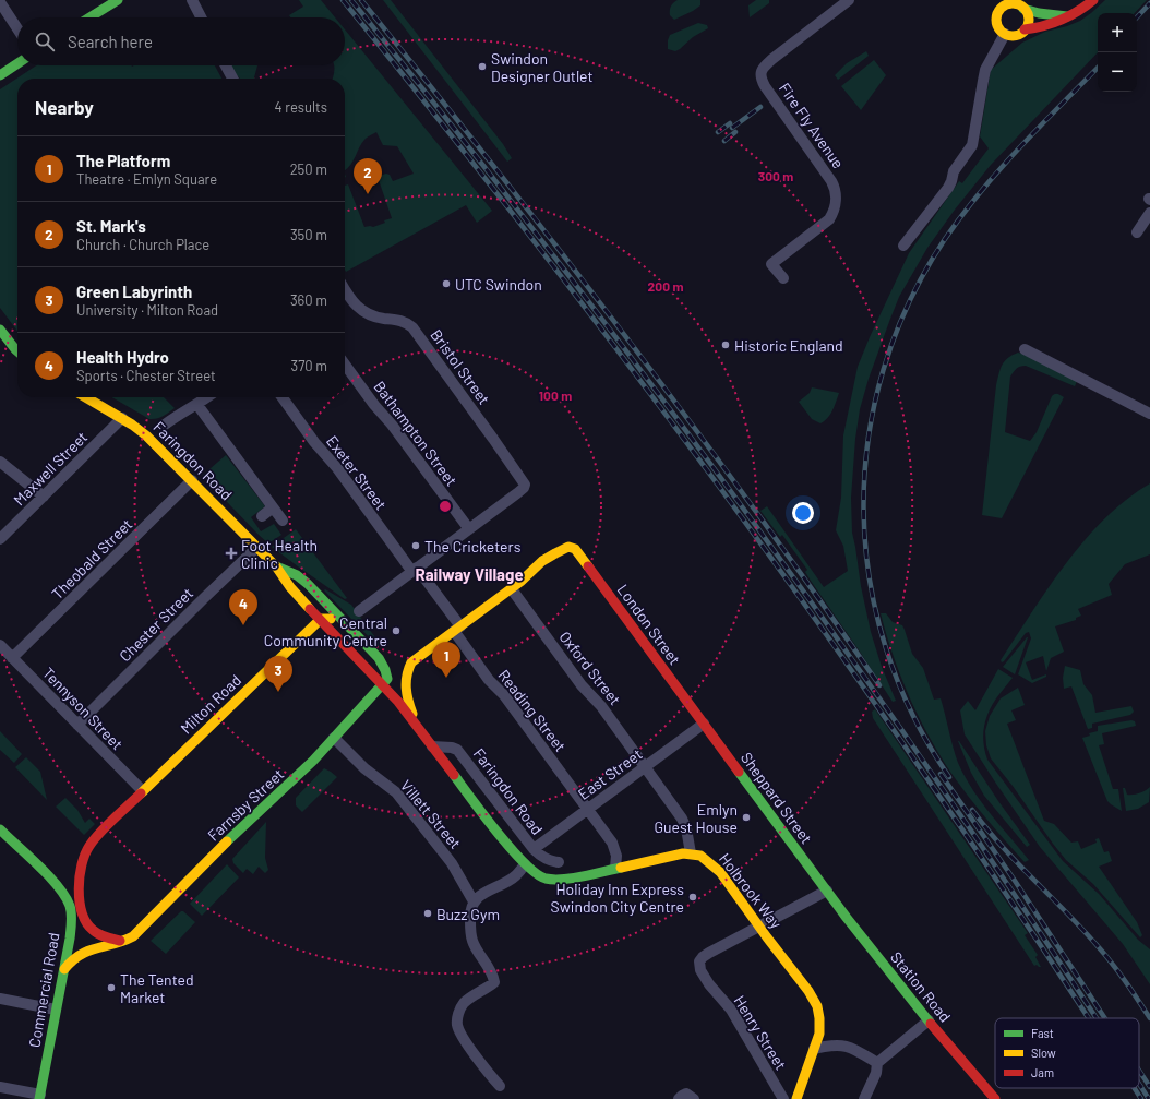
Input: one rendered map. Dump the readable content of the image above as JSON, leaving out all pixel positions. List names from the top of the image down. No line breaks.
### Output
{"streets":{"street":["Fire Fly Avenue","Bristol Street","Bathampton Street","Faringdon Road","Maxwell Street","Exeter Street","Theobald Street","Chester Street","London Street","Oxford Street","Milton Road","Tennyson Street","Reading Street","East Street","Sheppard Street","Farnsby Street","Villett Street","Holbrook Way","Station Road","Commercial Road","Henry Street"]},"crossings":[["Bristol Street","Bathampton Street"],["Faringdon Road","Maxwell Street"],["Faringdon Road","Theobald Street"],["Faringdon Road","Chester Street"],["Faringdon Road","Milton Road"],["Faringdon Road","East Street"],["Faringdon Road","Farnsby Street"],["Exeter Street","Reading Street"],["Theobald Street","Tennyson Street"],["Chester Street","Tennyson Street"],["London Street","Oxford Street"],["London Street","East Street"],["London Street","Sheppard Street"],["Oxford Street","East Street"],["Oxford Street","Holbrook Way"],["Milton Road","Tennyson Street"],["Reading Street","East Street"],["East Street","Sheppard Street"],["Sheppard Street","Station Road"],["Farnsby Street","Villett Street"],["Farnsby Street","Commercial Road"],["Holbrook Way","Henry Street"]],"districts":["Railway Village"],"places":{"other":["Swindon Designer Outlet","UTC Swindon","Historic England","The Cricketers","Central Community Centre","Emlyn Guest House","Holiday Inn Express Swindon City Centre","Buzz Gym","The Tented Market"],"health":["Foot Health Clinic"]},"legend":["Fast","Slow","Jam"],"page":{"map_buttons":["+","−"],"search":"Search here","heading":["Nearby","4 results"],"list":[{"mark":"1","name":"The Platform","note":"Theatre · Emlyn Square","value":"250 m"},{"mark":"2","name":"St. Mark's","note":"Church · Church Place","value":"350 m"},{"mark":"3","name":"Green Labyrinth","note":"University · Milton Road","value":"360 m"},{"mark":"4","name":"Health Hydro","note":"Sports · Chester Street","value":"370 m"}],"pins":["2","4","1","3"]},"rings":["300 m","200 m","100 m"]}
